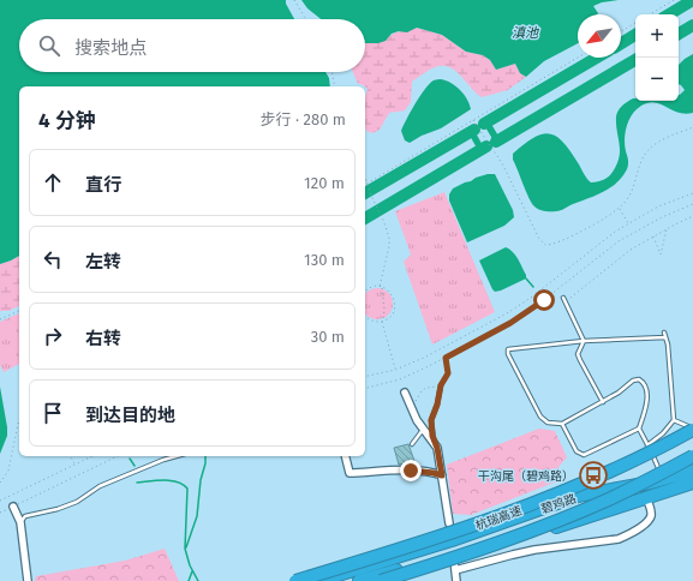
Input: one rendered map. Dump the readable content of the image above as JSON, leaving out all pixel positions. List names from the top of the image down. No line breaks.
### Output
{"streets":{"highway":["碧鸡路","杭瑞高速"]},"water":["滇池"],"places":{"bus stop":["干沟尾（碧鸡路）"]},"north":"bottom left","page":{"map_buttons":["+","−"],"search":"搜索地点","heading":["4 分钟","步行 · 280 m"],"list":[["直行","120 m"],["左转","130 m"],["右转","30 m"],"到达目的地"]}}
